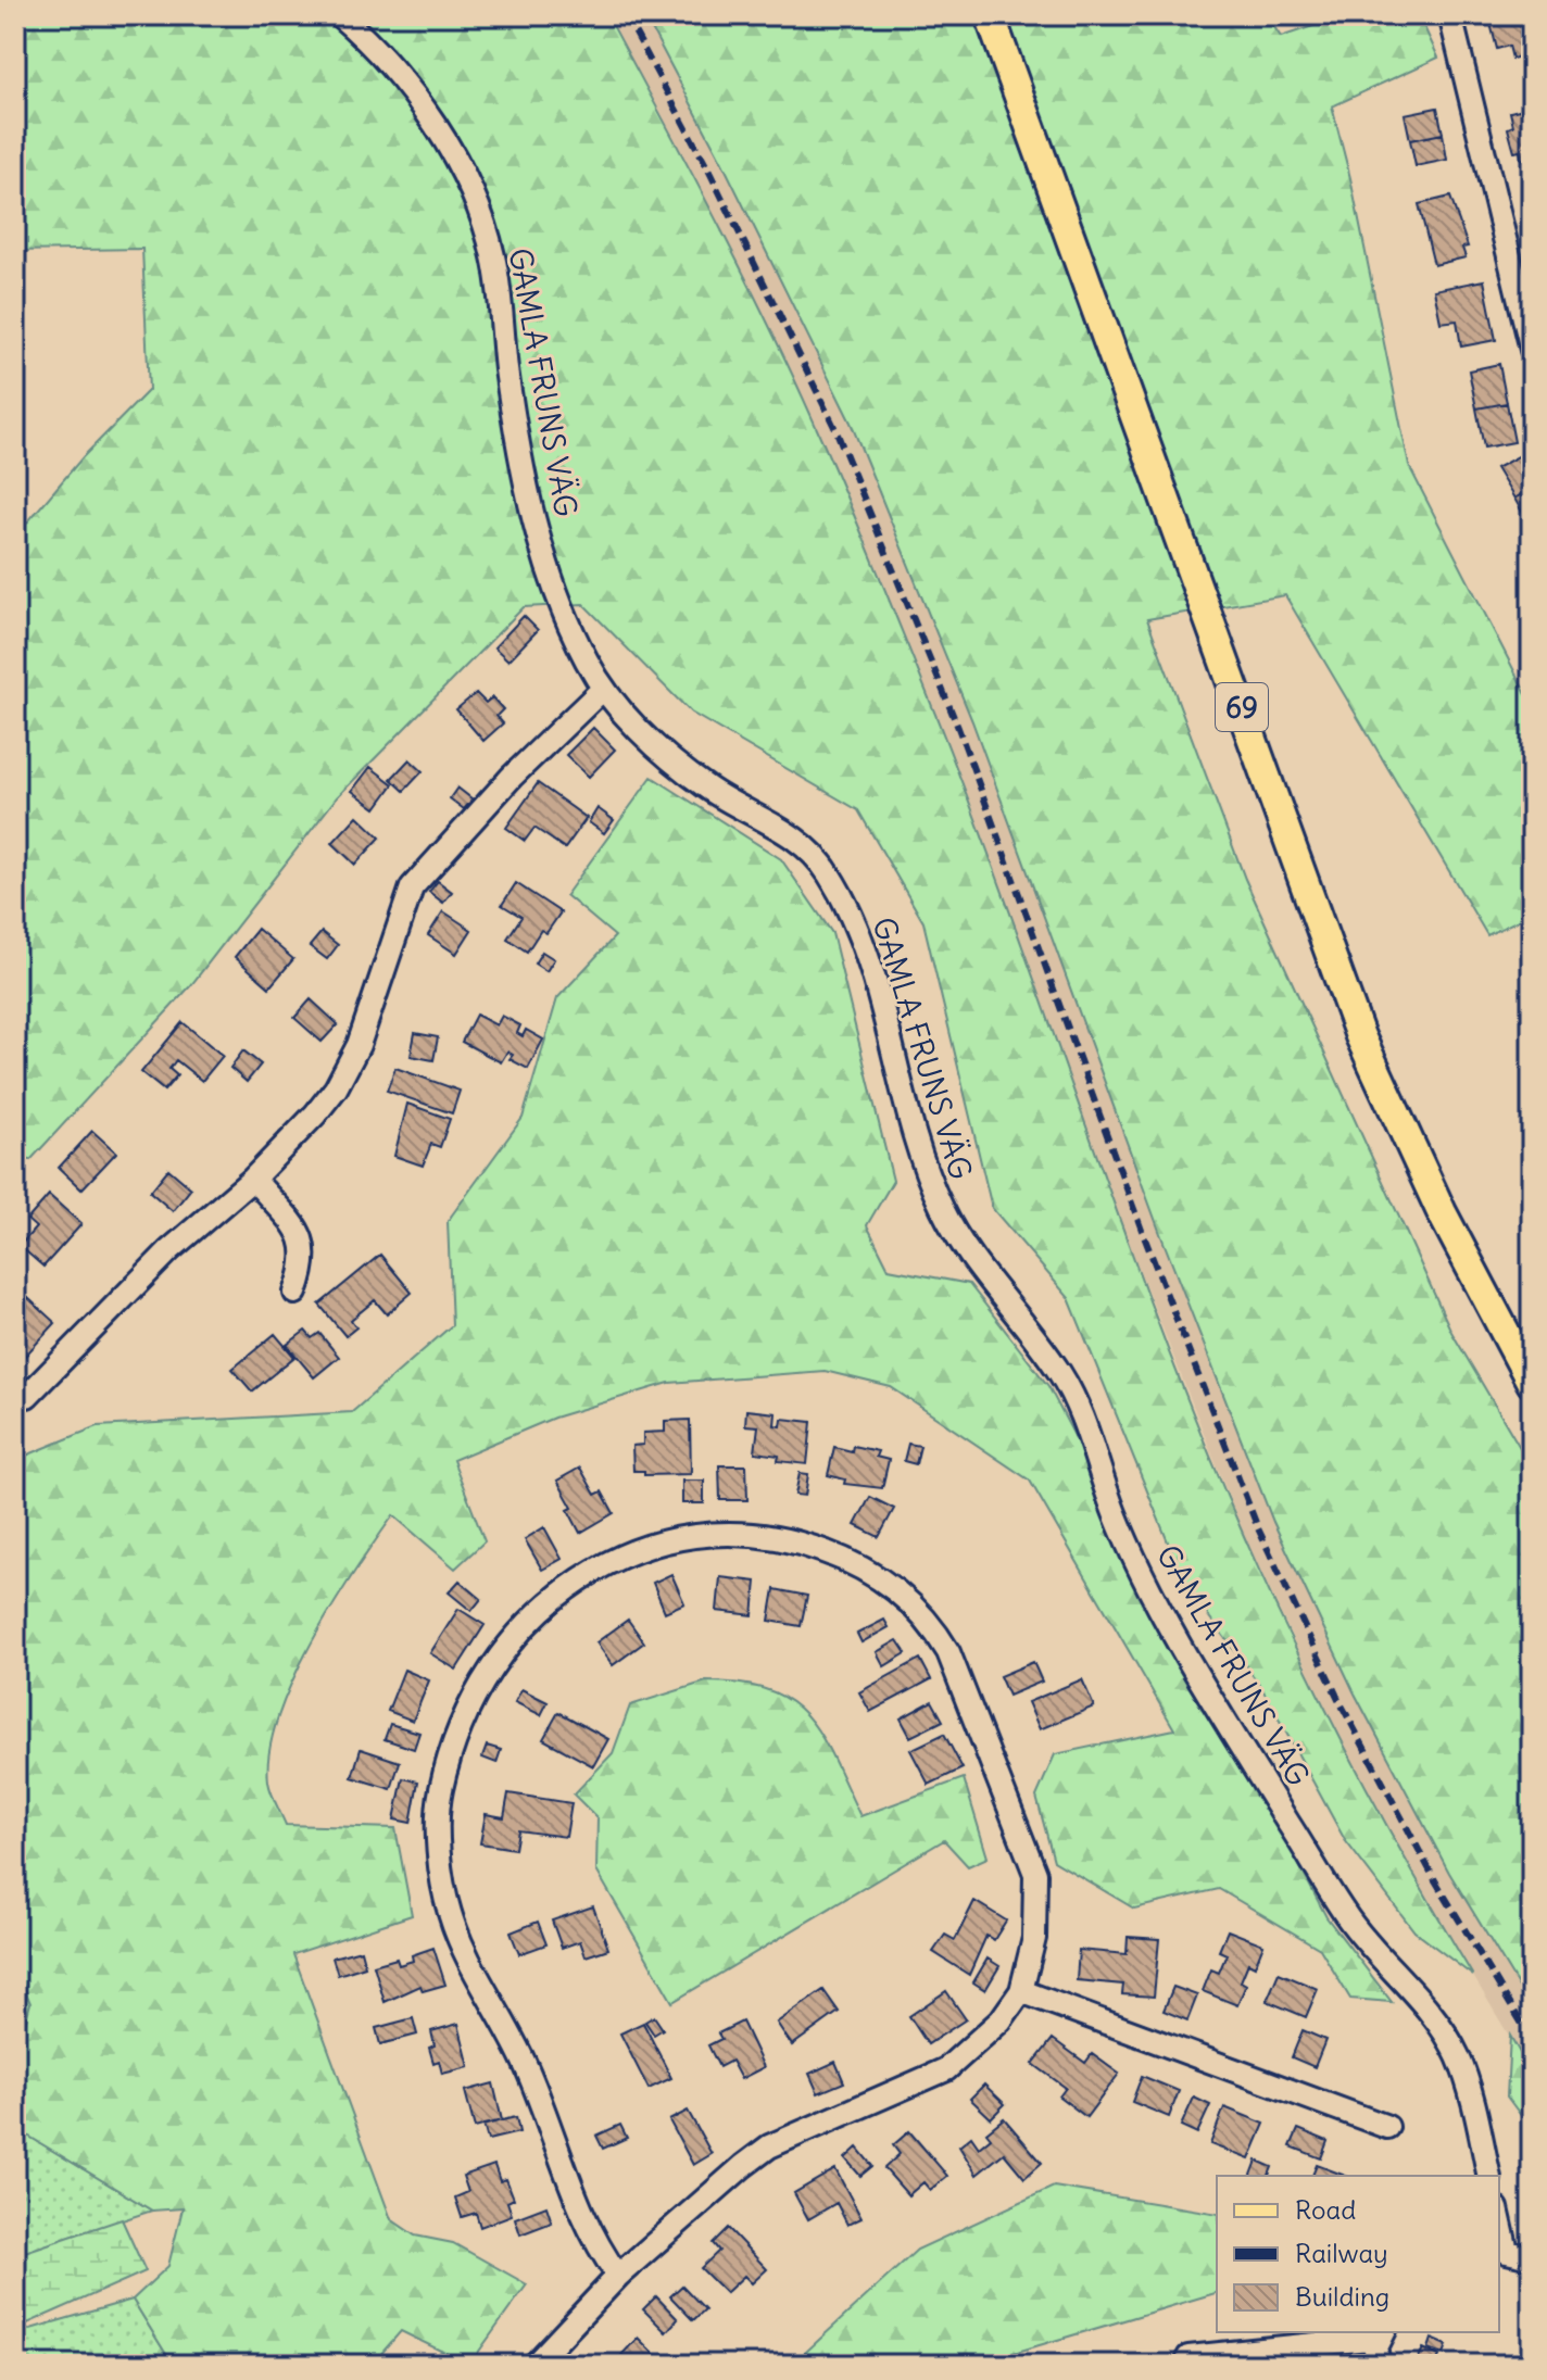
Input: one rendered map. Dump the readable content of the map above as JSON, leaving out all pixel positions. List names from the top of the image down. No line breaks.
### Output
{"streets":{"main road":["69"],"street":["GAMLA FRUNS VÄG"]},"legend":["Road","Railway","Building"]}
